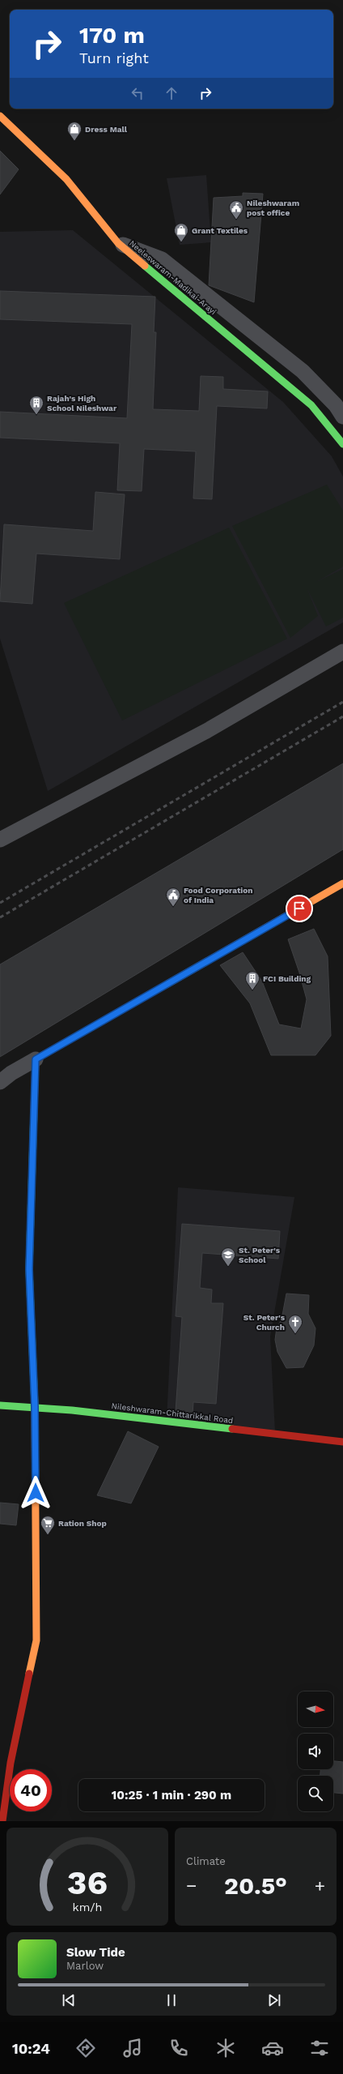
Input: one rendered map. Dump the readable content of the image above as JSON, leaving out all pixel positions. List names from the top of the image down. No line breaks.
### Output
{"streets":{"street":["Neeleswaram-Madikai-Arayi","Nileshwaram-Chittarikkal Road"]},"places":{"shop":["Dress Mall","Grant Textiles"],"public building":["Nileshwaram post office","Food Corporation of India"],"building":["Rajah's High School Nileshwar","FCI Building"],"school or university":["St. Peter's School"],"church":["St. Peter's Church"],"supermarket":["Ration Shop"]},"north":"right","page":{"turn":["170 m","Turn right"],"limit":"40","trip":"10:25 · 1 min · 290 m","tile":"Climate","heat":["−","20.5°","+"],"song":["Slow Tide","Marlow"],"tabs":"10:24","gauge":["36","km/h"]}}
